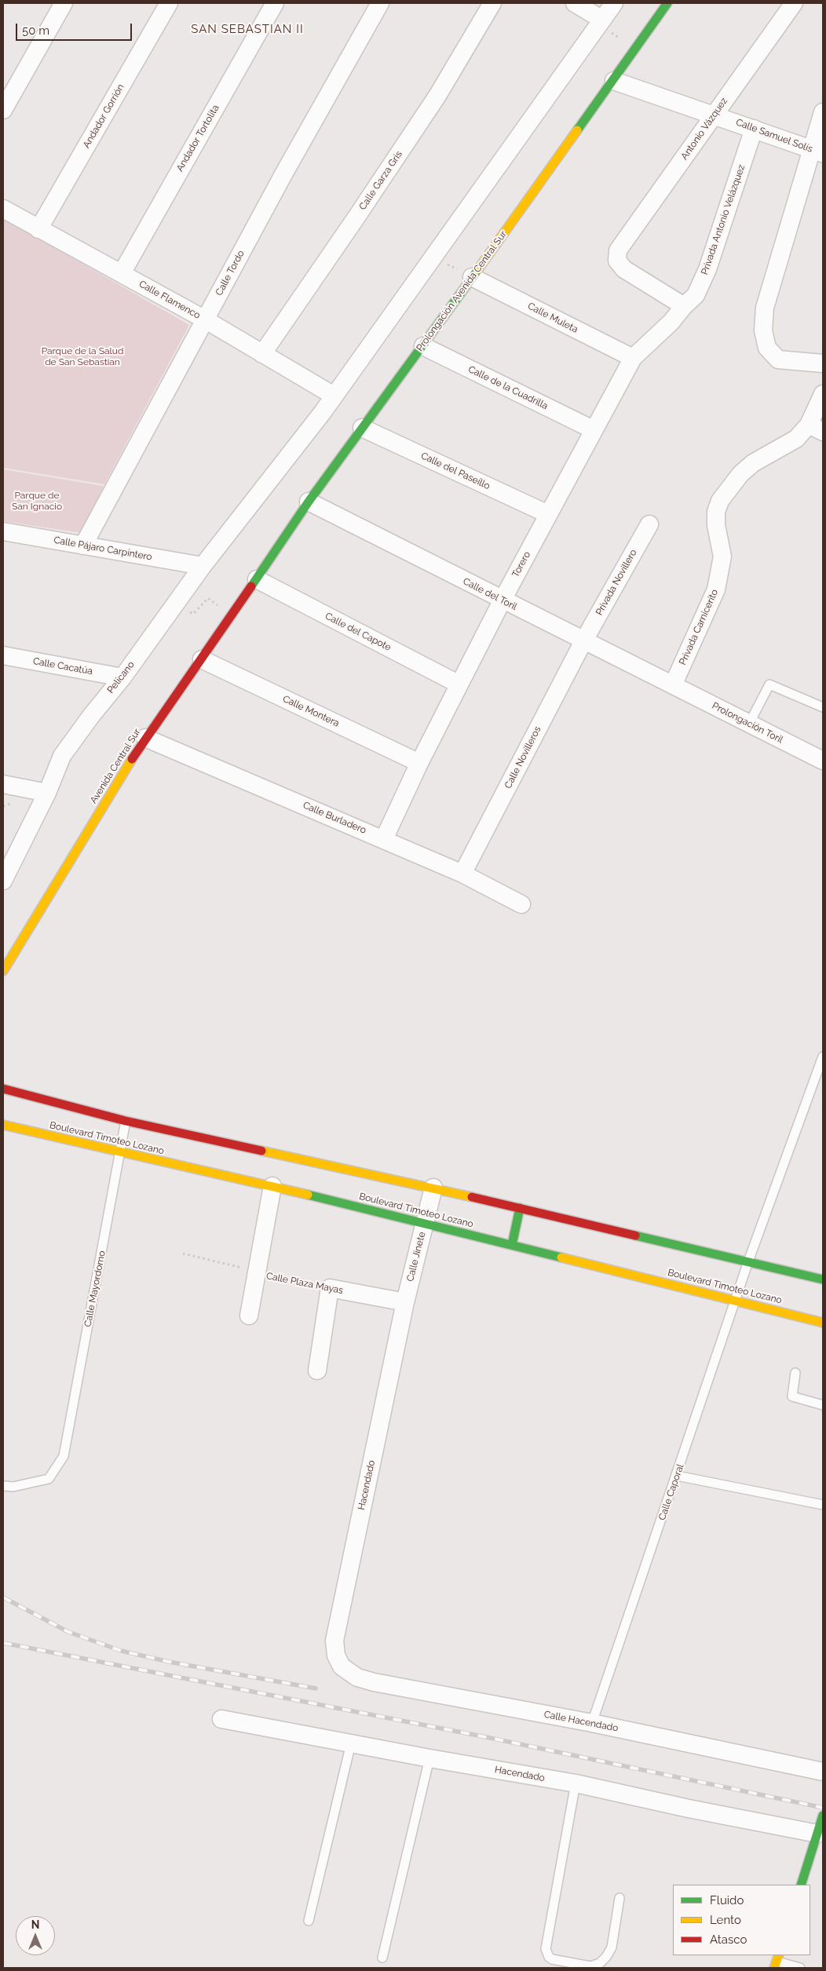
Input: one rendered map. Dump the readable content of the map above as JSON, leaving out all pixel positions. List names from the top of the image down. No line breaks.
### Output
{"streets":{"main road":["Prolongación Avenida Central Sur","Avenida Central Sur","Boulevard Timoteo Lozano"],"street":["Andador Gorrión","Antonio Vázquez","Calle Samuel Solís","Andador Tortolita","Calle Garza Gris","Privada Antonio Velázquez","Calle Tordo","Calle Flamenco","Calle Muleta","Calle de la Cuadrilla","Calle del Paseíllo","Calle Pájaro Carpintero","Torero","Privada Novillero","Calle del Toril","Privada Carnicerito","Calle del Capote","Calle Cacatúa","Pelícano","Calle Montera","Prolongación Toril","Calle Novilleros","Calle Burladero","Calle Jinete","Calle Plaza Mayas","Hacendado","Calle Hacendado"],"lane":["Calle Mayordomo","Calle Caporal"]},"crossings":[["Andador Gorrión","Calle Flamenco"],["Antonio Vázquez","Calle Samuel Solís"],["Antonio Vázquez","Privada Antonio Velázquez"],["Antonio Vázquez","Torero"],["Calle Samuel Solís","Privada Antonio Velázquez"],["Calle Samuel Solís","Prolongación Avenida Central Sur"],["Andador Tortolita","Calle Flamenco"],["Calle Garza Gris","Calle Flamenco"],["Privada Antonio Velázquez","Torero"],["Calle Tordo","Calle Flamenco"],["Calle Tordo","Calle Pájaro Carpintero"],["Prolongación Avenida Central Sur","Calle Muleta"],["Prolongación Avenida Central Sur","Calle de la Cuadrilla"],["Prolongación Avenida Central Sur","Calle del Paseíllo"],["Prolongación Avenida Central Sur","Calle del Toril"],["Prolongación Avenida Central Sur","Calle del Capote"],["Prolongación Avenida Central Sur","Avenida Central Sur"],["Calle Muleta","Torero"],["Calle de la Cuadrilla","Torero"],["Calle del Paseíllo","Torero"],["Calle Pájaro Carpintero","Pelícano"],["Torero","Calle del Toril"],["Torero","Calle del Capote"],["Torero","Calle Montera"],["Torero","Calle Burladero"],["Privada Novillero","Calle del Toril"],["Privada Novillero","Calle Novilleros"],["Calle del Toril","Privada Carnicerito"],["Calle del Toril","Prolongación Toril"],["Calle del Toril","Calle Novilleros"],["Privada Carnicerito","Prolongación Toril"],["Calle del Capote","Avenida Central Sur"],["Calle Cacatúa","Pelícano"],["Calle Montera","Avenida Central Sur"],["Calle Novilleros","Calle Burladero"],["Avenida Central Sur","Calle Burladero"],["Boulevard Timoteo Lozano","Calle Jinete"],["Boulevard Timoteo Lozano","Calle Mayordomo"],["Boulevard Timoteo Lozano","Calle Caporal"],["Calle Jinete","Calle Plaza Mayas"],["Calle Jinete","Hacendado"],["Calle Plaza Mayas","Hacendado"],["Hacendado","Calle Hacendado"],["Calle Caporal","Calle Hacendado"]],"districts":["SAN SEBASTIAN II"],"parks":["Parque de la Salud de San Sebastian","Parque de San Ignacio"],"legend":["Fluido","Lento","Atasco"],"scale_bar":"50 m","north":"top"}
